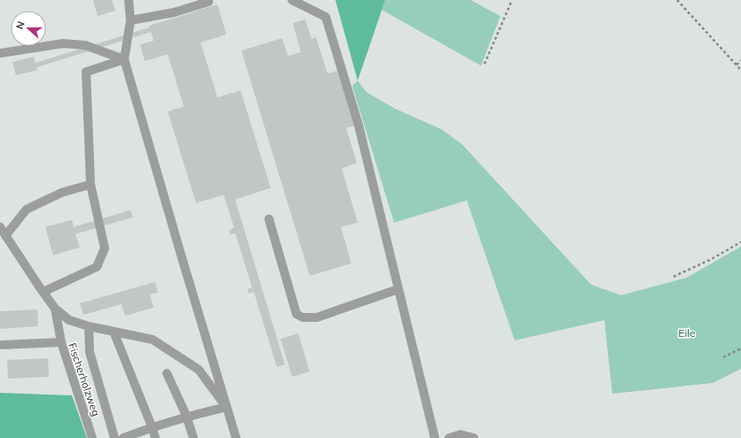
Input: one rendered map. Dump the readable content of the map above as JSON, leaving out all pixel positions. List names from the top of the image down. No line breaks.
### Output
{"streets":{"lane":["Fischerholzweg"]},"parks":["Eile"],"north":"left"}
